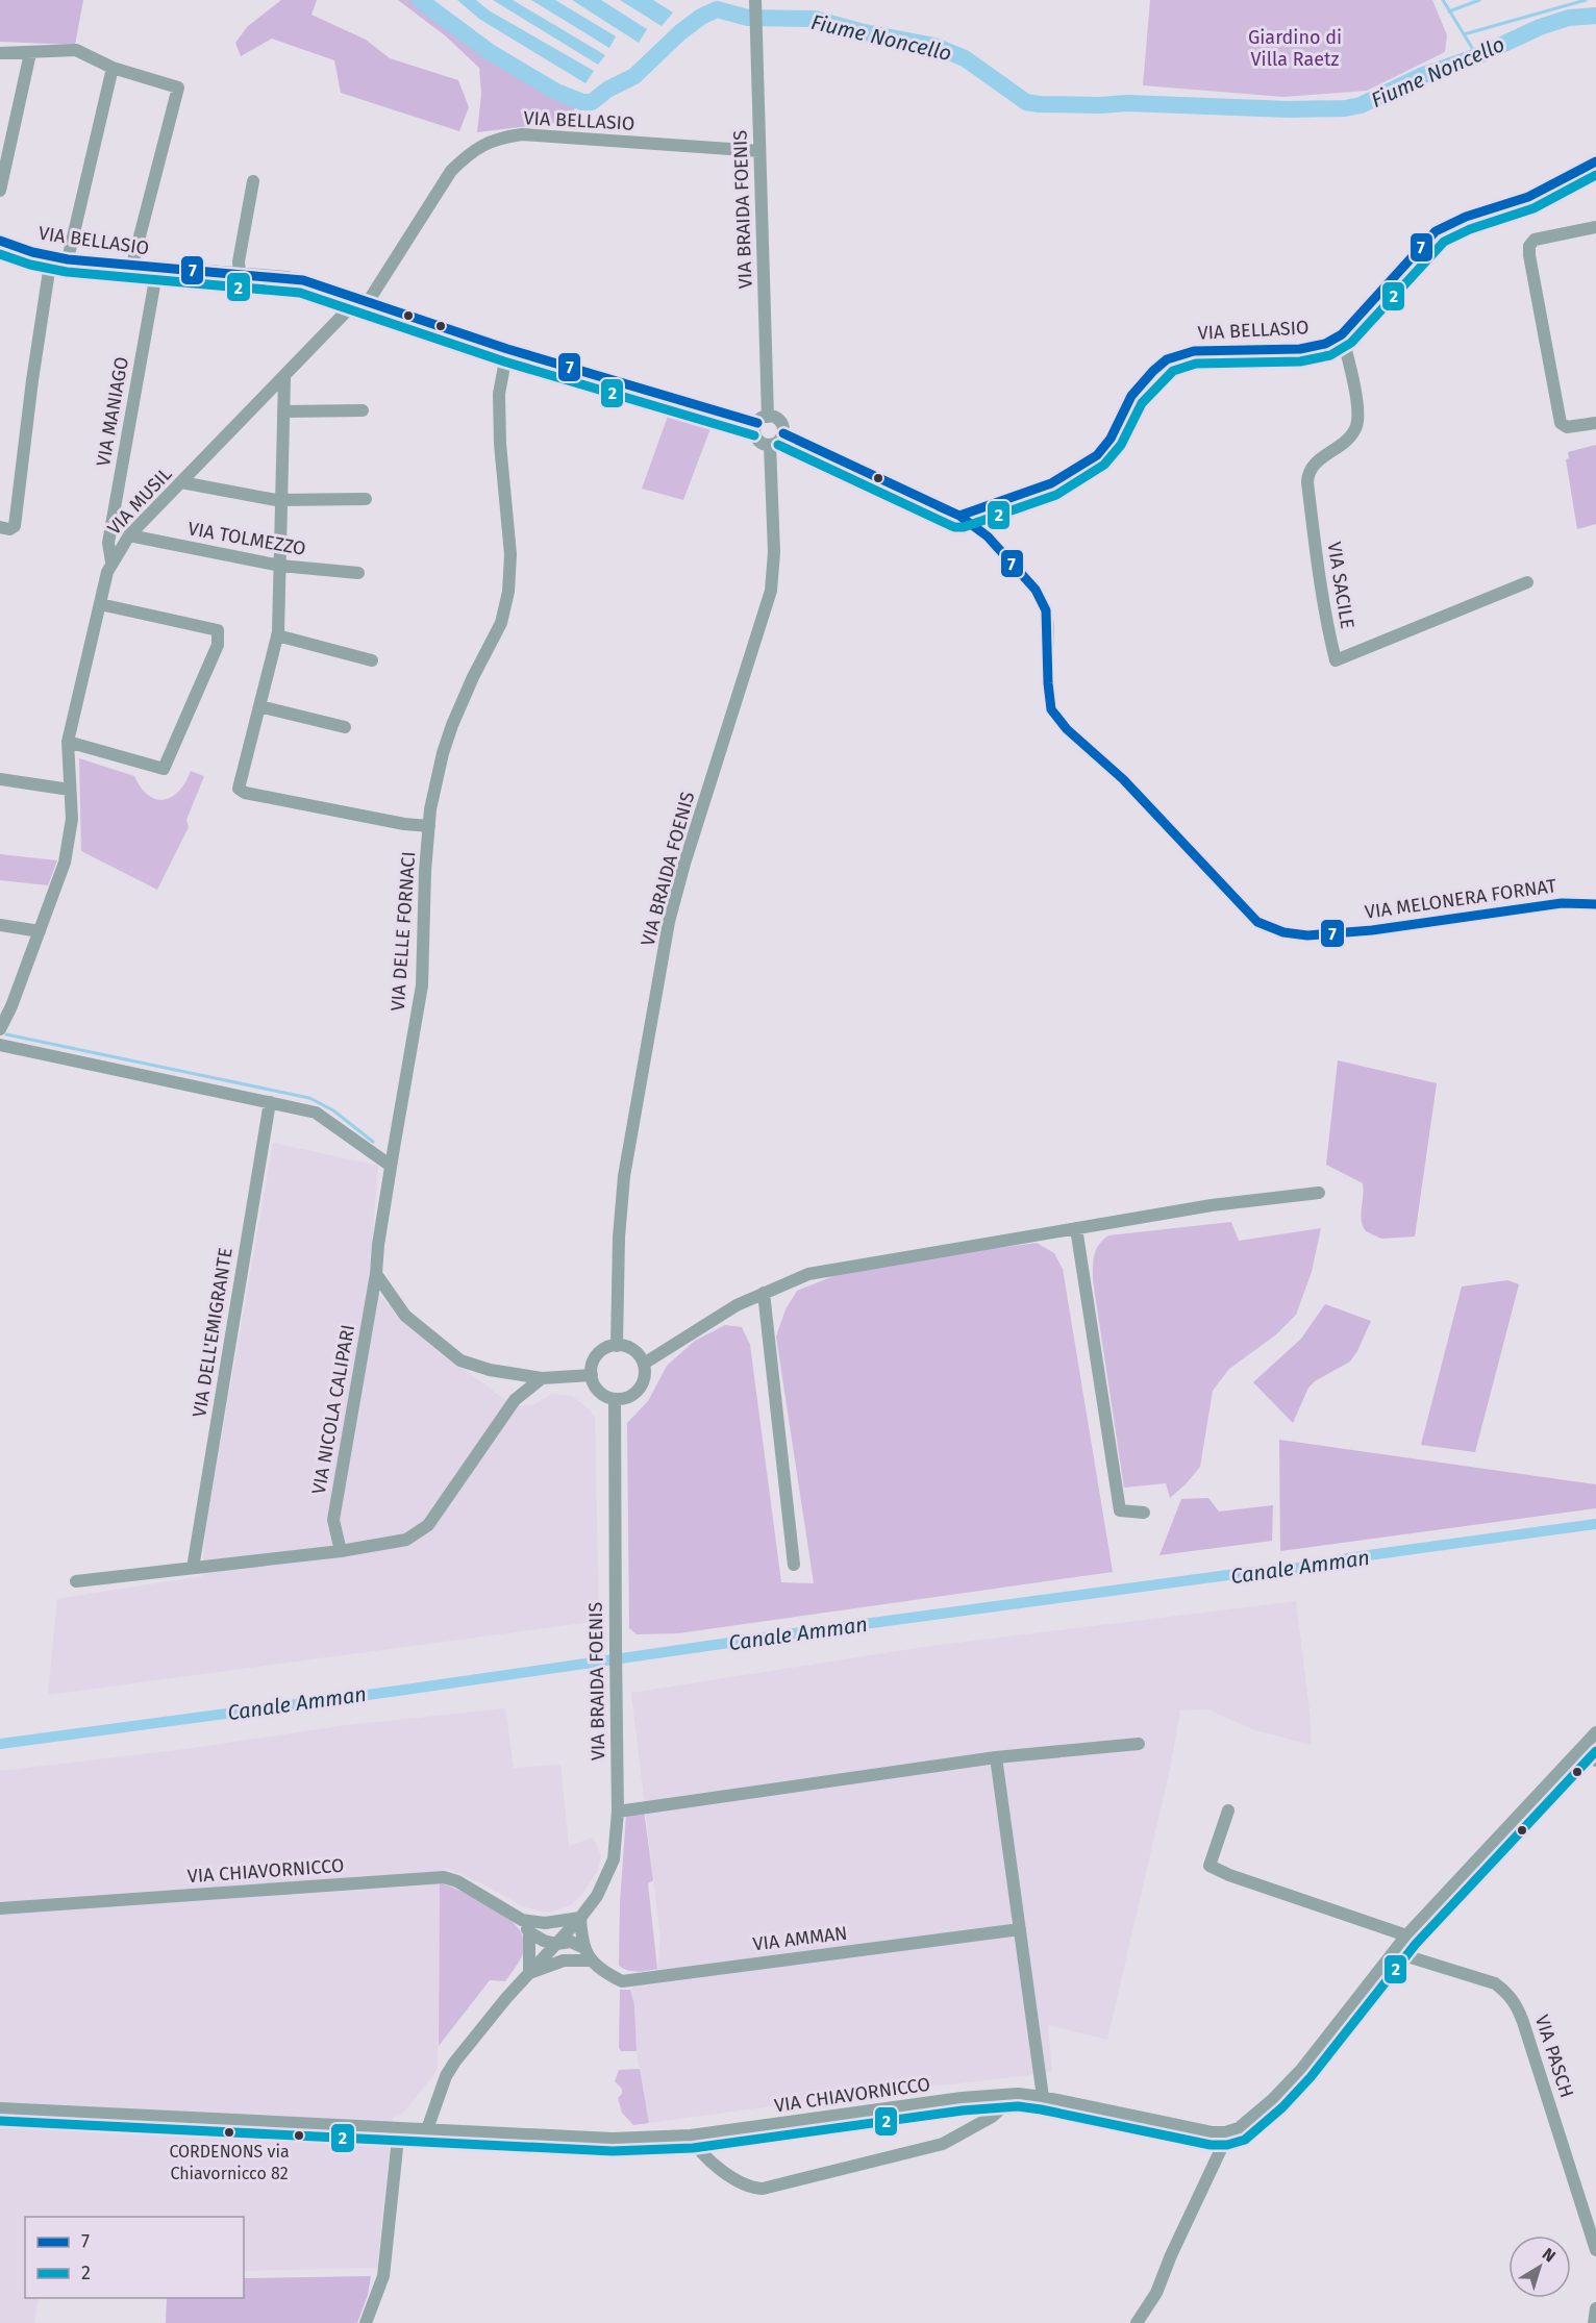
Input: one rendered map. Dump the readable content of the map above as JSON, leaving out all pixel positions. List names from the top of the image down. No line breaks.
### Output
{"streets":{"street":["VIA BELLASIO","VIA BRAIDA FOENIS","VIA MANIAGO","VIA MUSIL","VIA TOLMEZZO","VIA SACILE","VIA MELONERA FORNAT","VIA DELLE FORNACI","VIA DELL'EMIGRANTE","VIA NICOLA CALIPARI","VIA CHIAVORNICCO","VIA AMMAN","VIA PASCH"]},"crossings":[["VIA BELLASIO","VIA BRAIDA FOENIS"],["VIA BELLASIO","VIA MANIAGO"],["VIA BELLASIO","VIA MUSIL"],["VIA BELLASIO","VIA SACILE"],["VIA BELLASIO","VIA MELONERA FORNAT"],["VIA BELLASIO","VIA DELLE FORNACI"],["VIA BRAIDA FOENIS","VIA CHIAVORNICCO"],["VIA MANIAGO","VIA MUSIL"],["VIA MUSIL","VIA TOLMEZZO"],["VIA DELLE FORNACI","VIA NICOLA CALIPARI"]],"water":["Fiume Noncello","Canale Amman"],"parks":["Giardino di Villa Raetz"],"places":["CORDENONS via Chiavornicco 82"],"lines":["transit line 7","transit line 2"],"legend":["7","2"],"north":"top right"}
